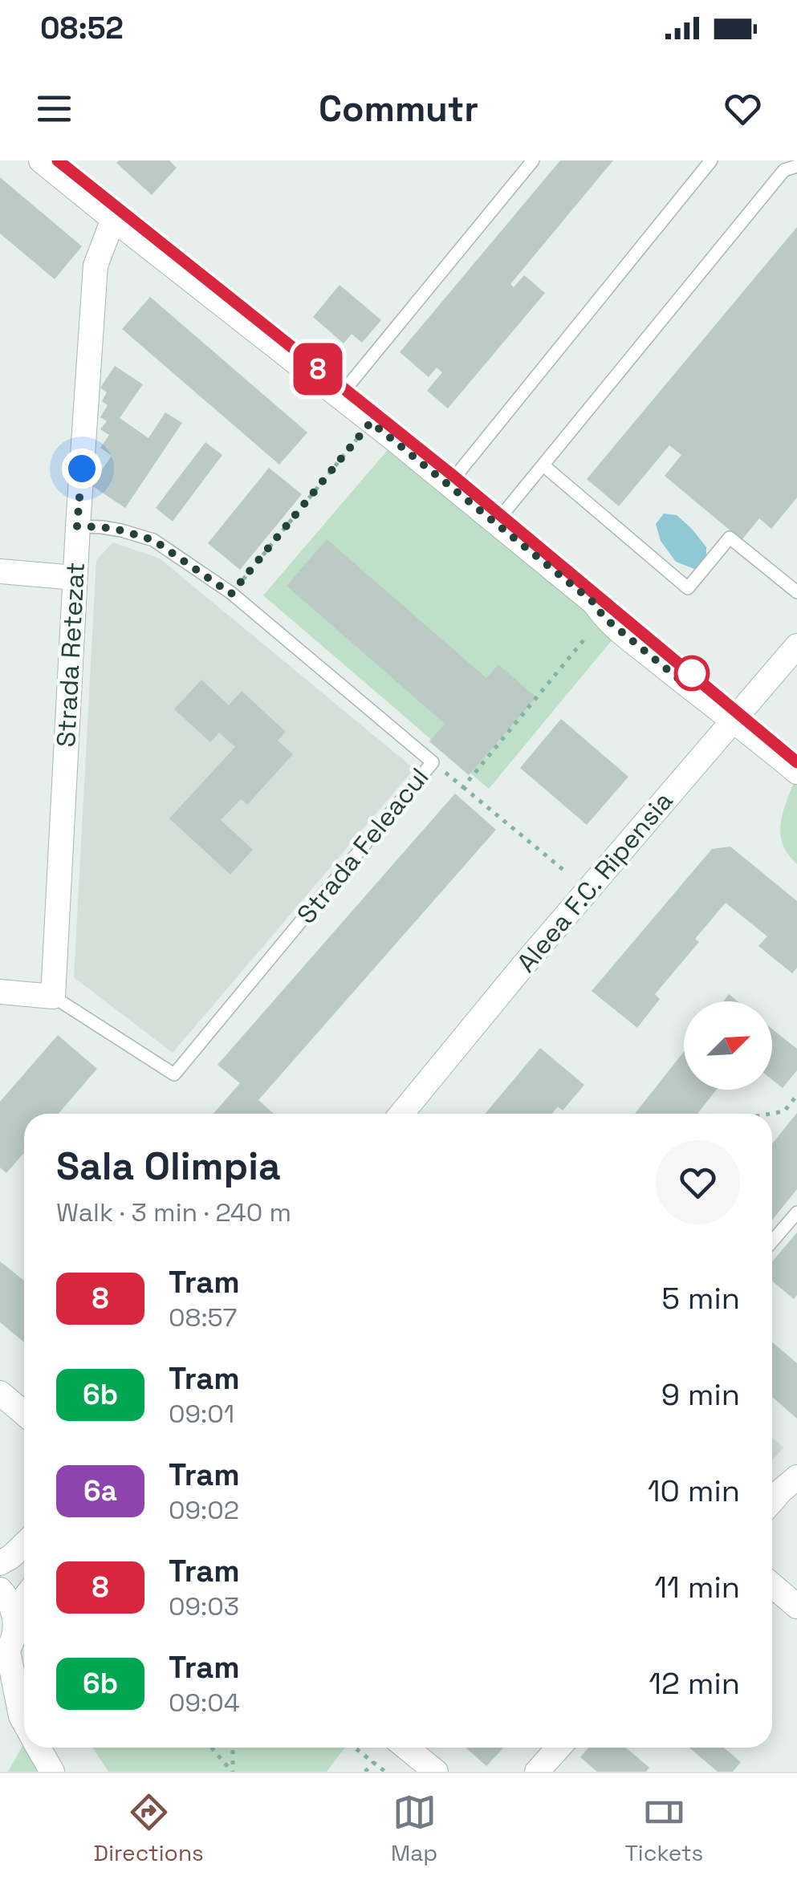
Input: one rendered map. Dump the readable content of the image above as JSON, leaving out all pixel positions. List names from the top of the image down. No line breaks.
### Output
{"streets":{"street":["Strada Retezat","Strada Feleacul","Aleea F.C. Ripensia"]},"crossings":[["Strada Retezat","Strada Feleacul"]],"lines":["tram line 8"],"north":"top right","page":{"status":"08:52","header":"Commutr","on_map":"8","heading":["Sala Olimpia","Walk · 3 min · 240 m"],"list":[{"mark":"8","name":"Tram","note":"08:57","value":"5 min"},{"mark":"6b","name":"Tram","note":"09:01","value":"9 min"},{"mark":"6a","name":"Tram","note":"09:02","value":"10 min"},{"mark":"8","name":"Tram","note":"09:03","value":"11 min"},{"mark":"6b","name":"Tram","note":"09:04","value":"12 min"}],"tabs":["Directions","Map","Tickets"]}}
